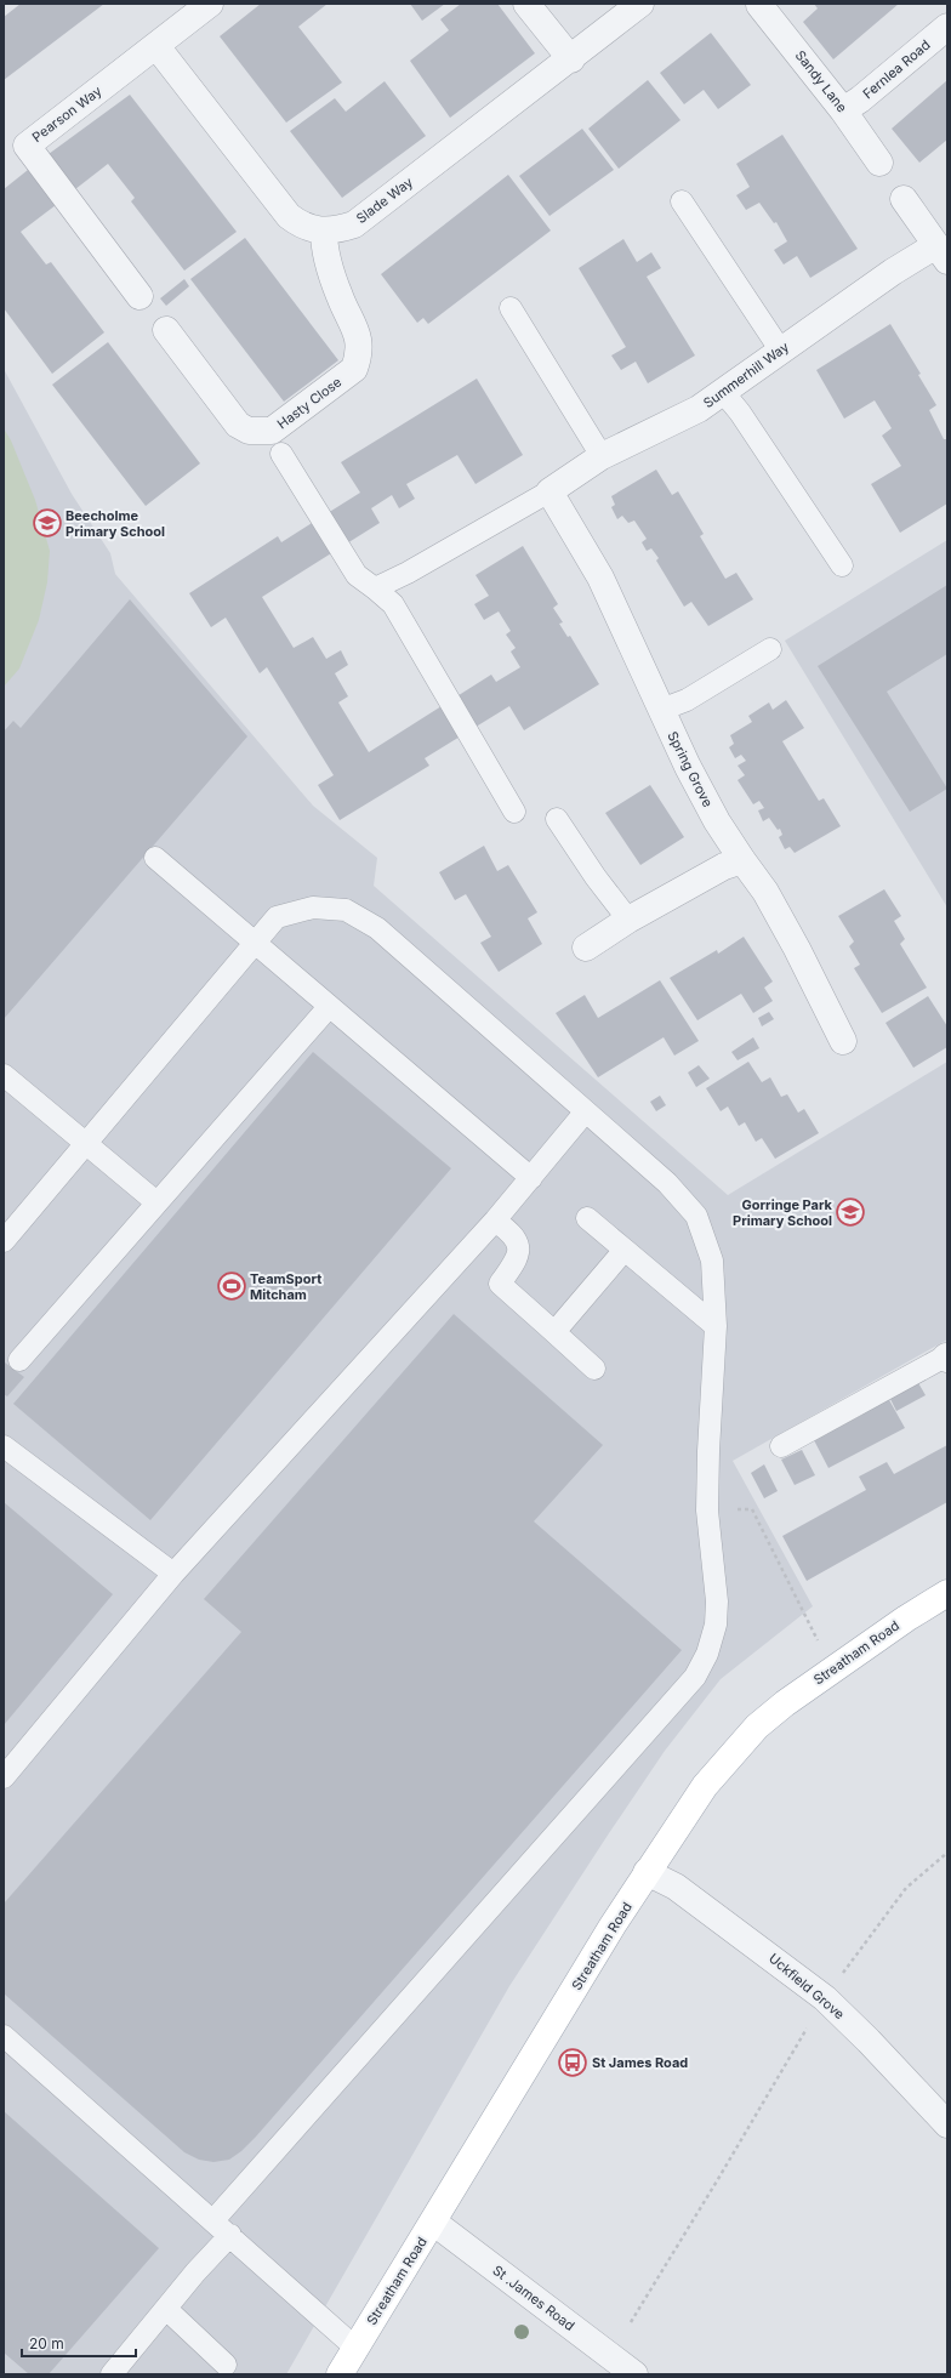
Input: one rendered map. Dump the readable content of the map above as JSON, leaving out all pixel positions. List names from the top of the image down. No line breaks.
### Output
{"streets":{"main road":["Streatham Road"],"street":["Fernlea Road","Sandy Lane","Pearson Way","Slade Way","Summerhill Way","Hasty Close","Spring Grove","Uckfield Grove","St .James Road"]},"crossings":[["Fernlea Road","Sandy Lane"],["Slade Way","Hasty Close"],["Summerhill Way","Spring Grove"],["Streatham Road","Uckfield Grove"],["Streatham Road","St .James Road"]],"places":{"school or university":["Beecholme Primary School","Gorringe Park Primary School"],"sports":["TeamSport Mitcham"],"bus stop":["St James Road"]},"scale_bar":"20 m"}
